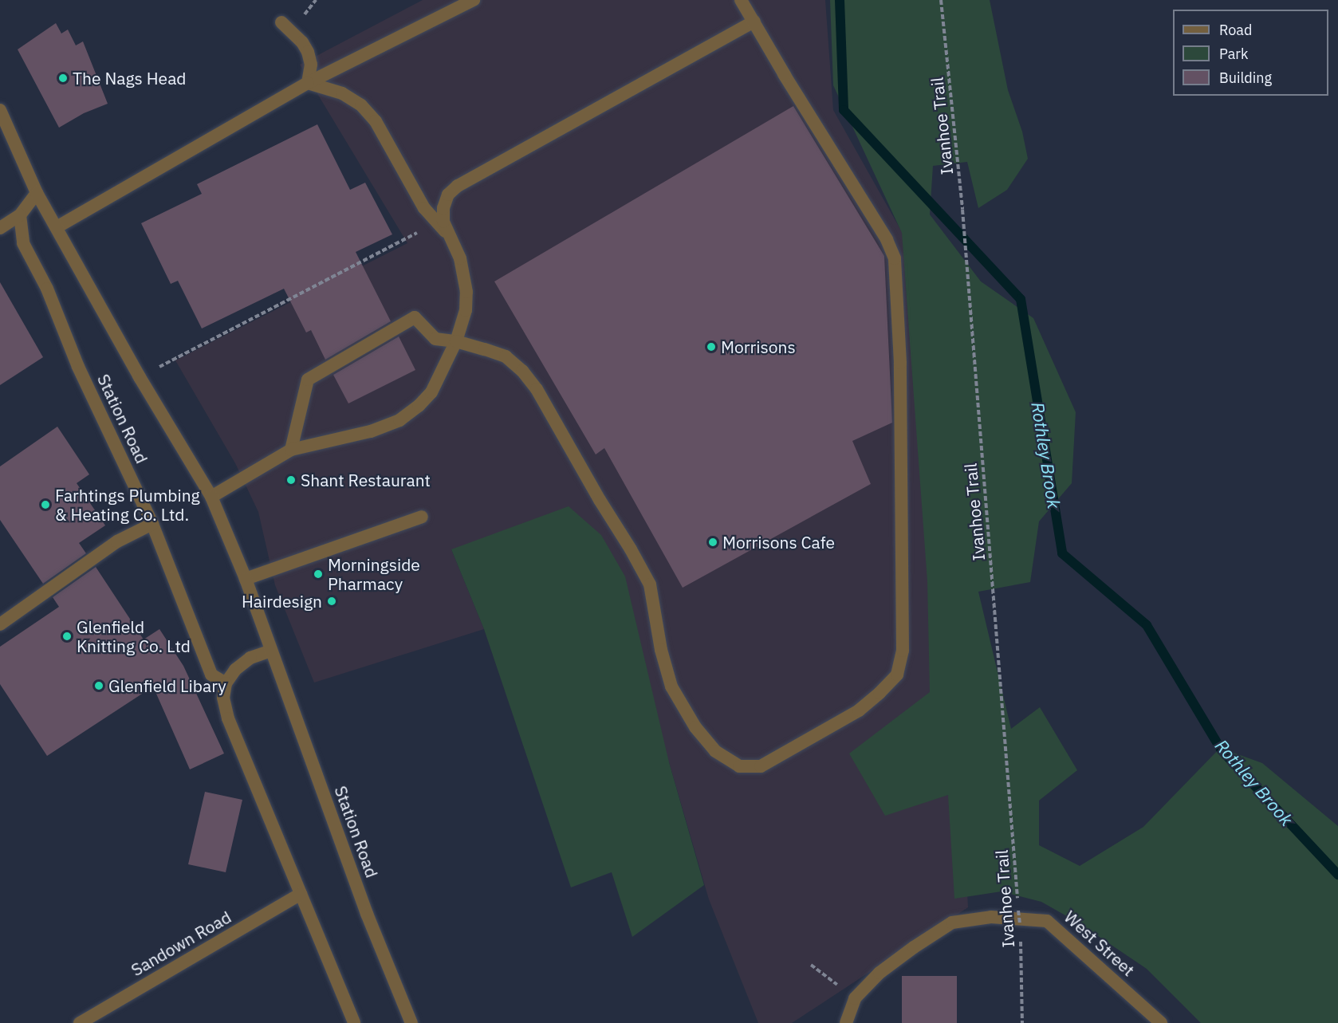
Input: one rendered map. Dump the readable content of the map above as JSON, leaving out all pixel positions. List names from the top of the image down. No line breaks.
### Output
{"streets":{"street":["Station Road","Sandown Road","West Street"],"path":["Ivanhoe Trail"]},"water":["Rothley Brook"],"places":["The Nags Head","Morrisons","Shant Restaurant","Farhtings Plumbing & Heating Co. Ltd.","Morrisons Cafe","Morningside Pharmacy","Hairdesign","Glenfield Knitting Co. Ltd","Glenfield Libary"],"legend":["Road","Park","Building"]}
